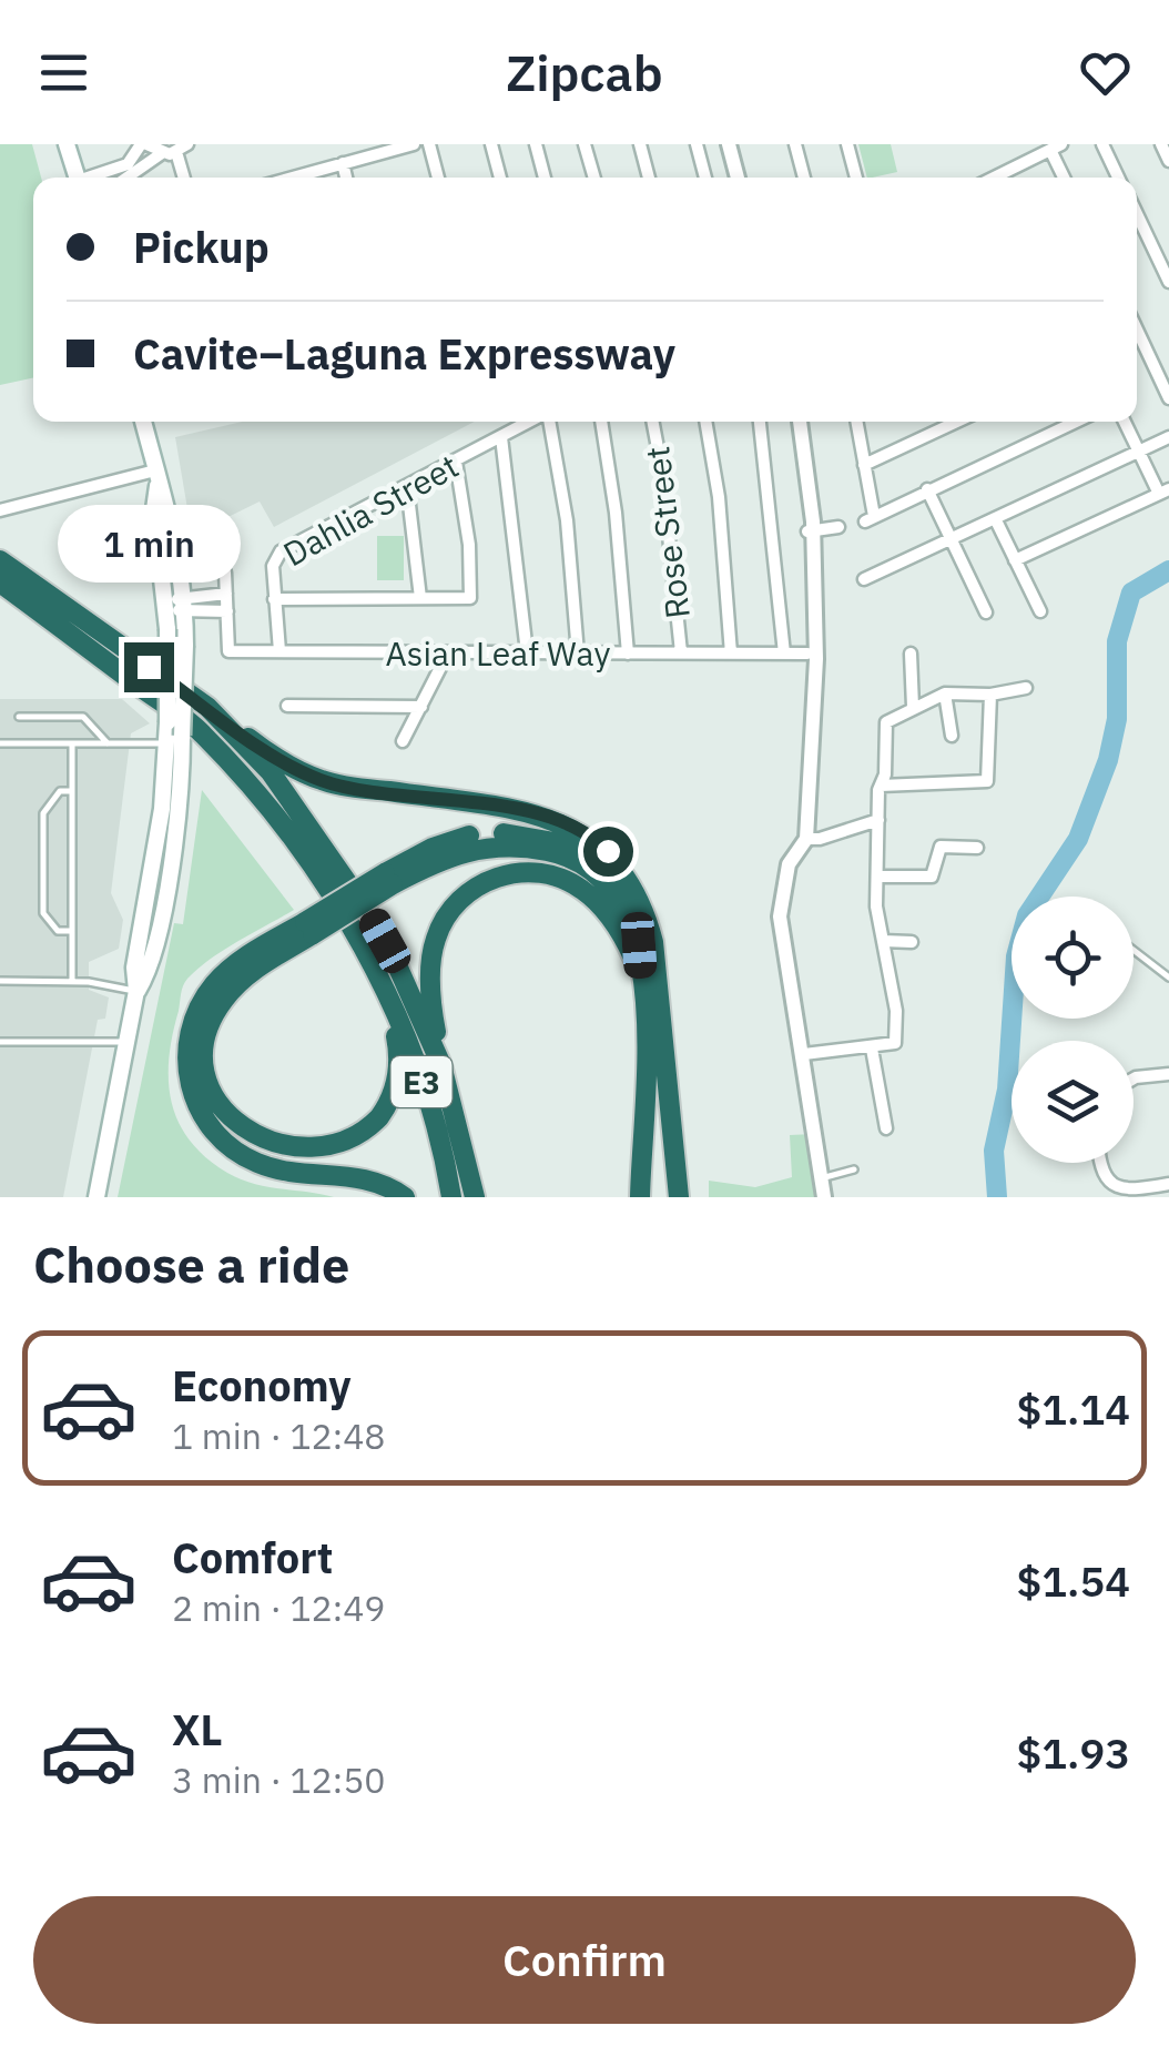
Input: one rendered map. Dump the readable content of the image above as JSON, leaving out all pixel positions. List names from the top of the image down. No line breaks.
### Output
{"streets":{"highway":["E3"],"street":["Dahlia Street","Rose Street","Asian Leaf Way"]},"crossings":[["Dahlia Street","Asian Leaf Way"],["Rose Street","Asian Leaf Way"]],"page":{"header":"Zipcab","banner":["Pickup","Cavite–Laguna Expressway"],"bubble":"1 min","heading":"Choose a ride","list":[{"name":"Economy","note":"1 min · 12:48","value":"$1.14"},{"name":"Comfort","note":"2 min · 12:49","value":"$1.54"},{"name":"XL","note":"3 min · 12:50","value":"$1.93"}],"buttons":"Confirm"}}
